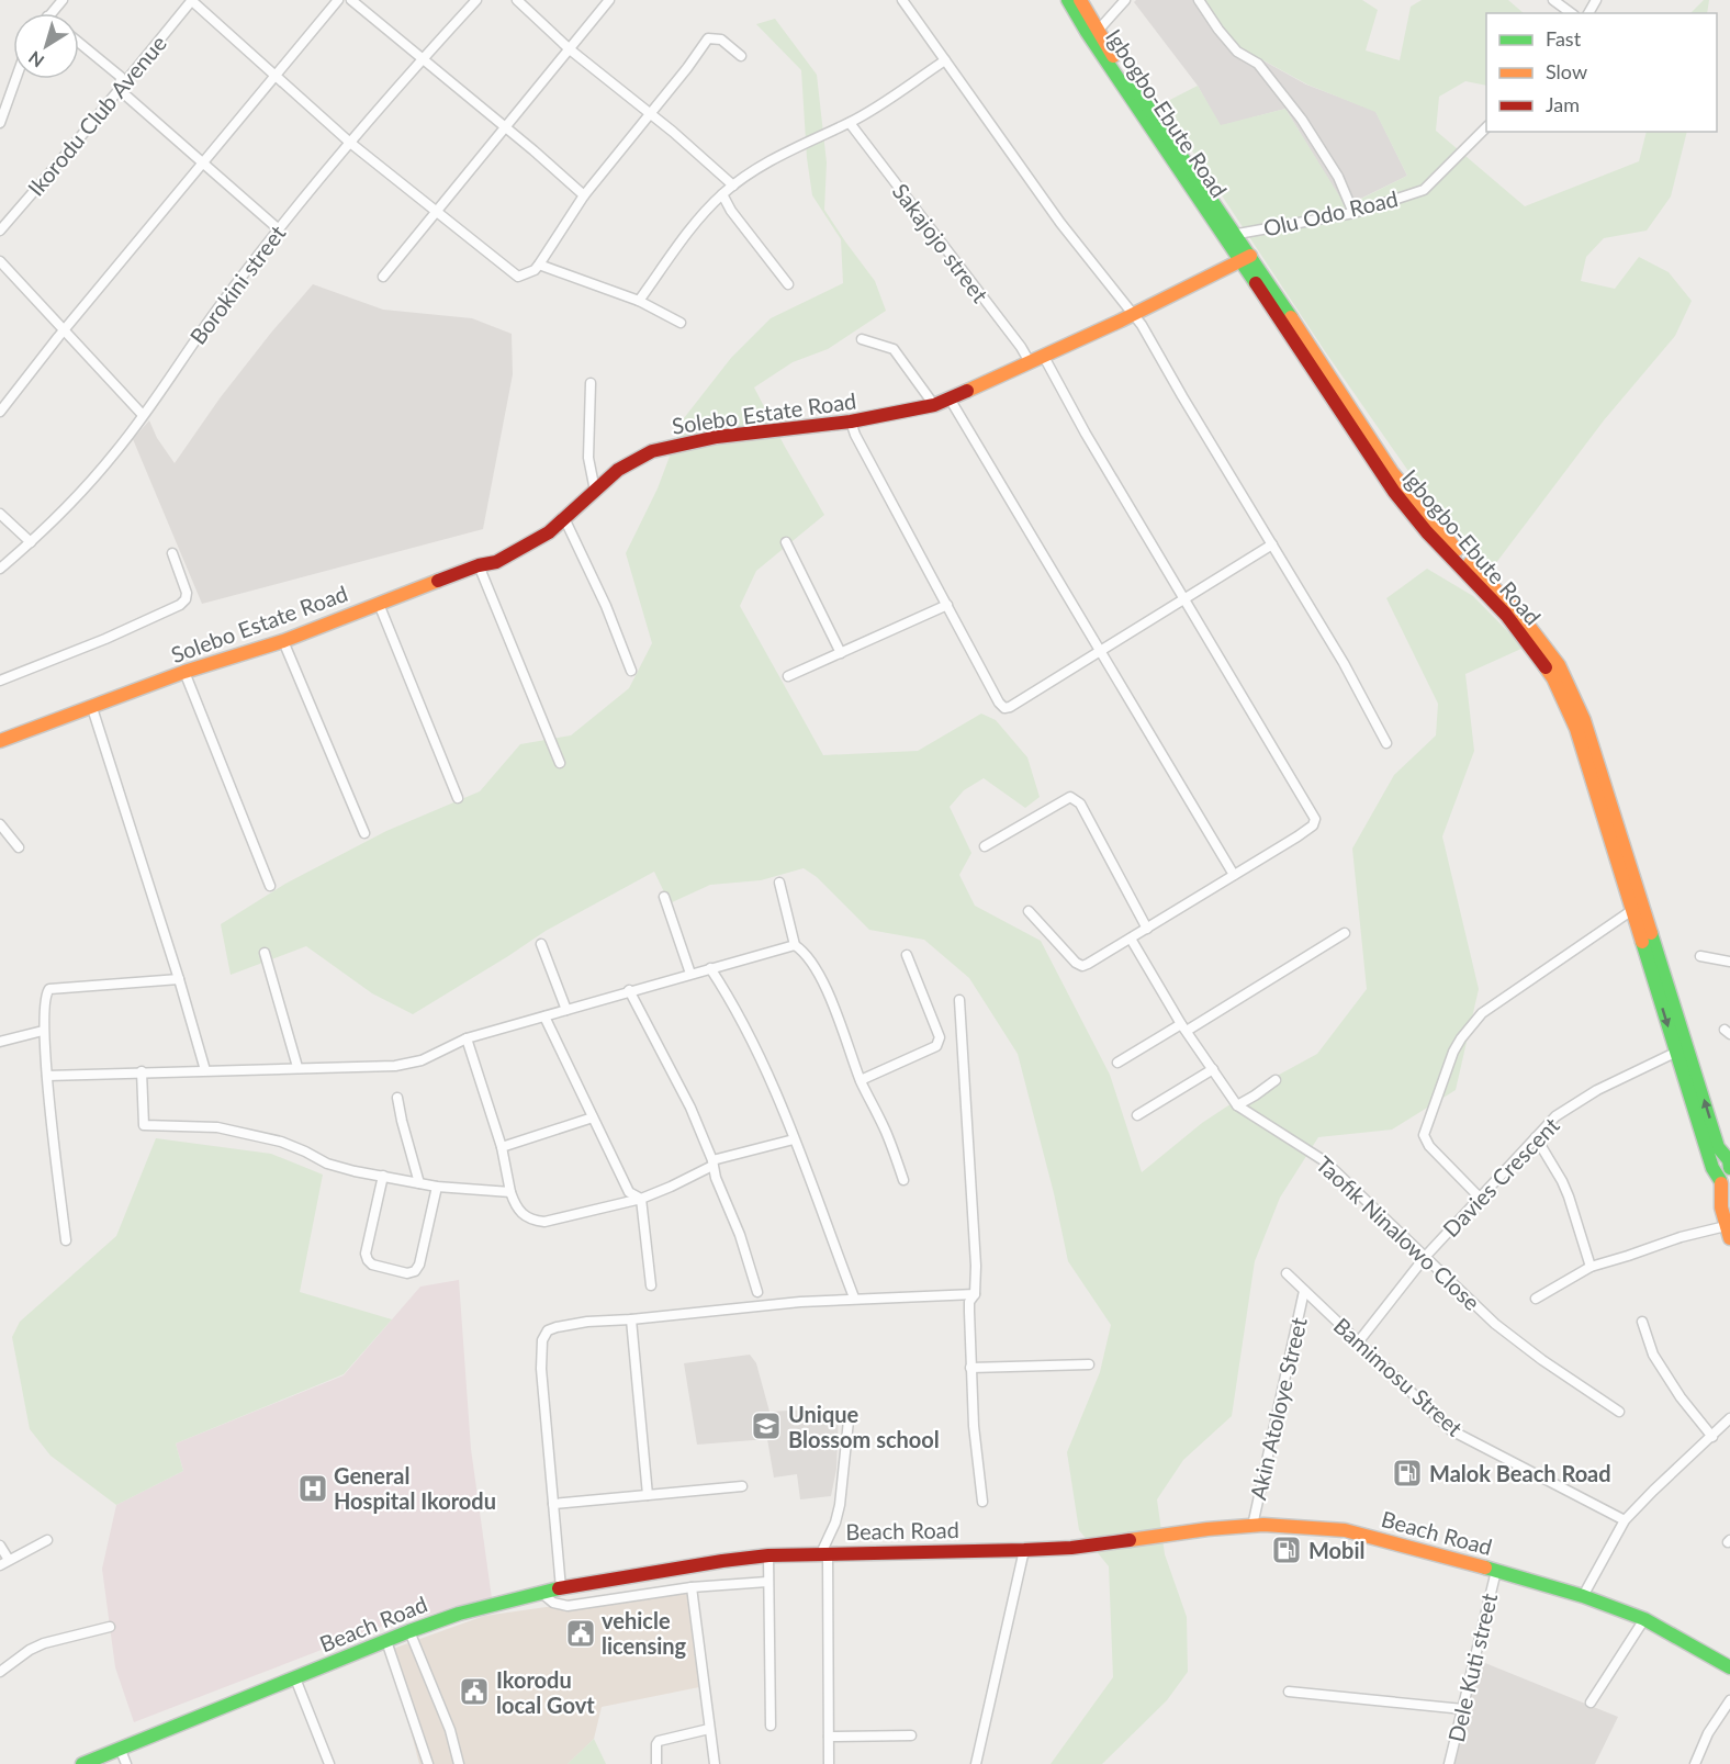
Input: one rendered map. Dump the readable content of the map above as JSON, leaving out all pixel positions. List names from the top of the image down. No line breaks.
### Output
{"streets":{"main road":["Igbogbo-Ebute Road","Solebo Estate Road","Beach Road"],"street":["Ikorodu Club Avenue","Olu Odo Road","Sakajojo street","Borokini street","Davies Crescent","Taofik Ninalowo Close","Bamimosu Street","Akin Atoloye Street","Dele Kuti street"]},"crossings":[["Igbogbo-Ebute Road","Olu Odo Road"],["Igbogbo-Ebute Road","Solebo Estate Road"],["Igbogbo-Ebute Road","Davies Crescent"],["Sakajojo street","Solebo Estate Road"],["Davies Crescent","Taofik Ninalowo Close"],["Davies Crescent","Bamimosu Street"],["Bamimosu Street","Akin Atoloye Street"],["Akin Atoloye Street","Beach Road"],["Beach Road","Dele Kuti street"]],"places":{"school or university":["Unique Blossom school"],"fuel station":["Malok Beach Road","Mobil"],"hospital":["General Hospital Ikorodu"],"public building":["vehicle licensing","Ikorodu local Govt"]},"legend":["Fast","Slow","Jam"],"north":"bottom left"}
